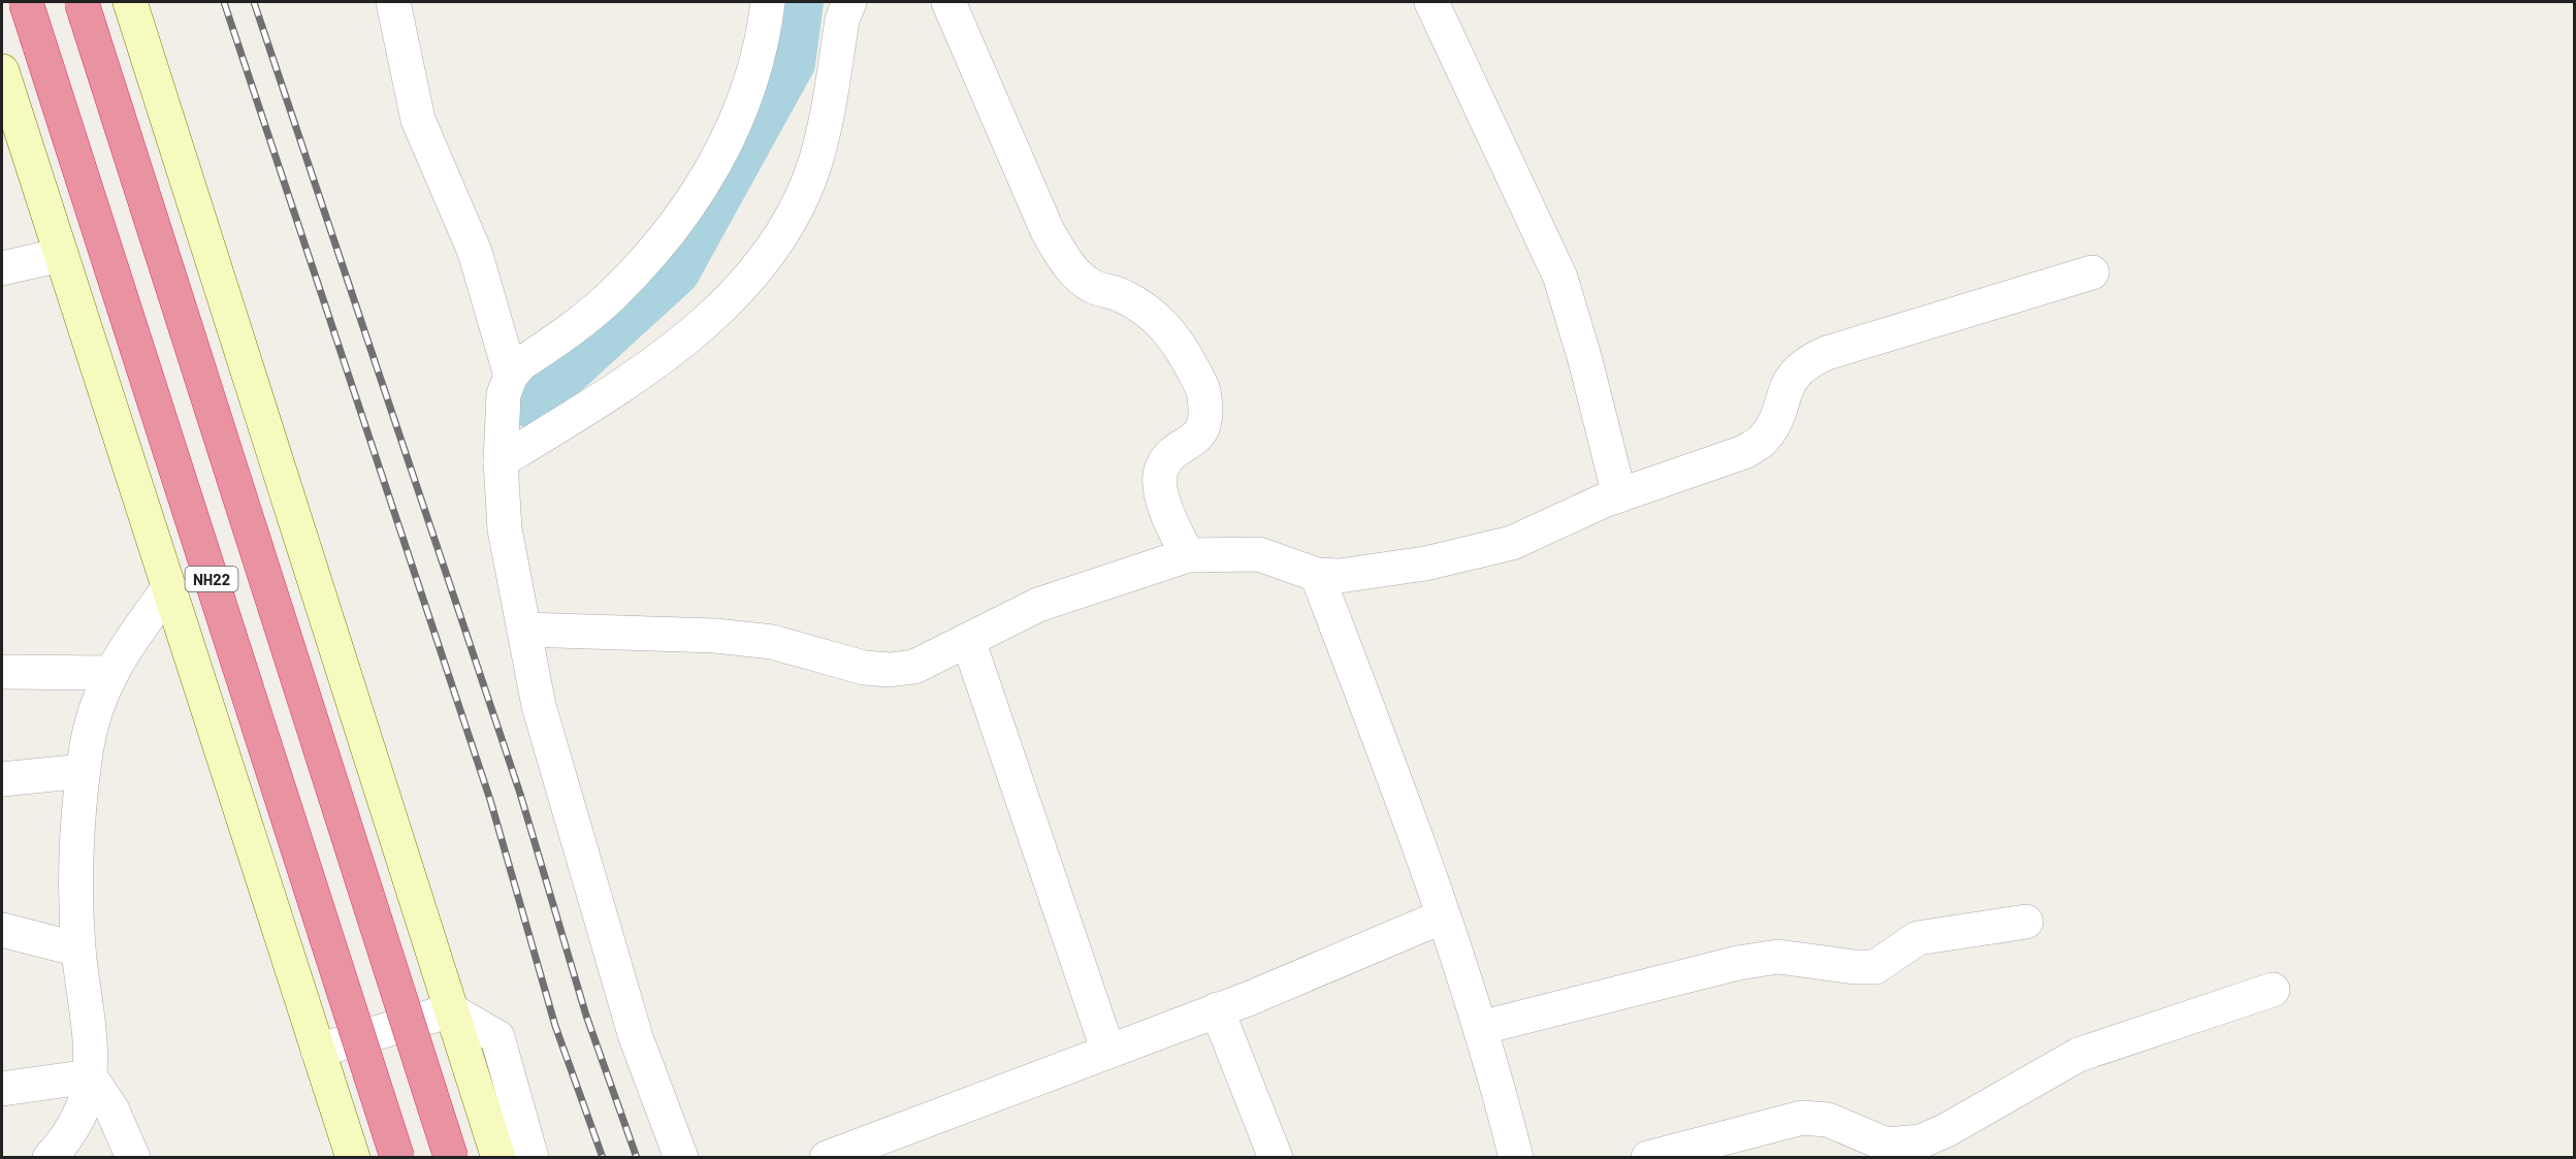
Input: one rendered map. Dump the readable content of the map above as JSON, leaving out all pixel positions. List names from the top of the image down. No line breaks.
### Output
{"streets":{"highway":["NH22"]}}
